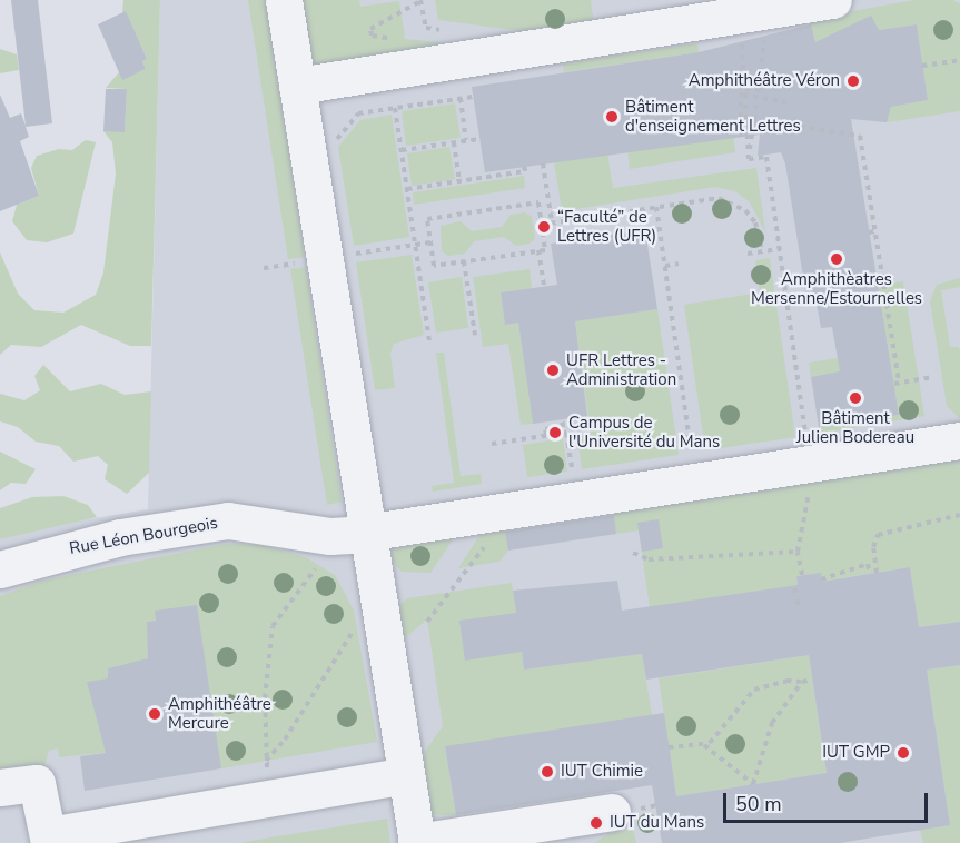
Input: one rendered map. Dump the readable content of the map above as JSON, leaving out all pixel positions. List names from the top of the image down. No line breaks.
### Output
{"streets":{"street":["Rue Léon Bourgeois"]},"places":["Amphithéâtre Véron","Bâtiment d'enseignement Lettres","“Faculté” de Lettres (UFR)","Amphithèatres Mersenne/Estournelles","UFR Lettres - Administration","Bâtiment Julien Bodereau","Campus de l'Université du Mans","Amphithéâtre Mercure","IUT GMP","IUT Chimie","IUT du Mans"],"scale_bar":"50 m"}
